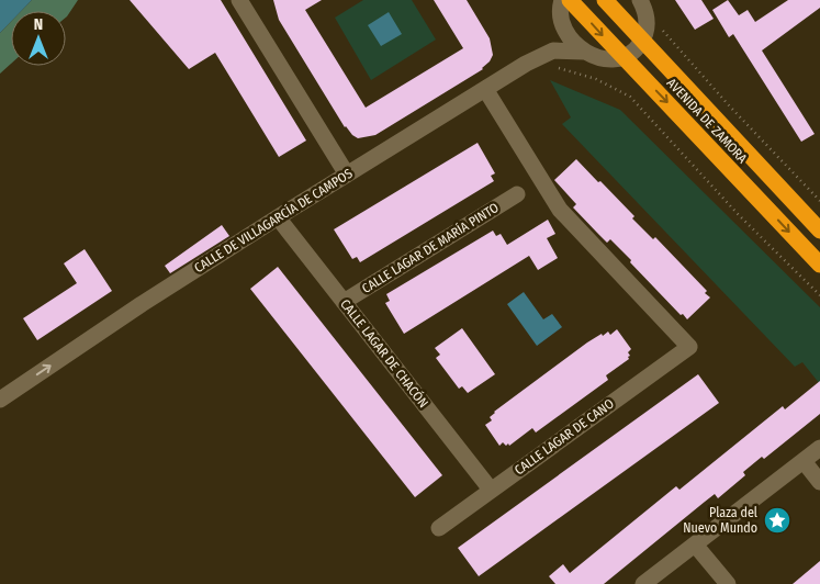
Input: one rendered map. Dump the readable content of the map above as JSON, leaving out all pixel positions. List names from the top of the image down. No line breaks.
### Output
{"streets":{"highway":["AVENIDA DE ZAMORA"],"street":["CALLE DE VILLAGARCÍA DE CAMPOS","CALLE LAGAR DE MARÍA PINTO","CALLE LAGAR DE CHACÓN","CALLE LAGAR DE CANO"]},"crossings":[["AVENIDA DE ZAMORA","CALLE DE VILLAGARCÍA DE CAMPOS"],["CALLE DE VILLAGARCÍA DE CAMPOS","CALLE LAGAR DE CHACÓN"],["CALLE DE VILLAGARCÍA DE CAMPOS","CALLE LAGAR DE CANO"],["CALLE LAGAR DE MARÍA PINTO","CALLE LAGAR DE CHACÓN"],["CALLE LAGAR DE CHACÓN","CALLE LAGAR DE CANO"]],"one_way":["CALLE DE VILLAGARCÍA DE CAMPOS"],"places":{"place":["Plaza del Nuevo Mundo"]},"north":"top"}
